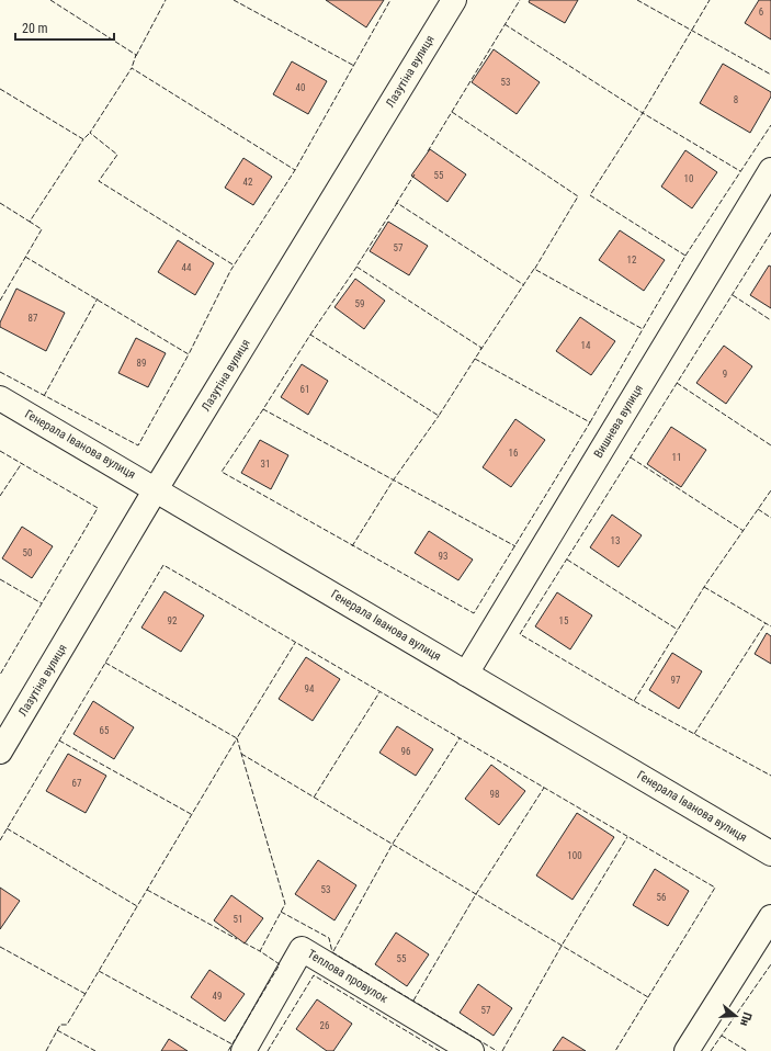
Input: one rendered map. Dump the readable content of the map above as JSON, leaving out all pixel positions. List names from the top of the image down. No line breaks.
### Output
{"streets":{"street":["Лазутіна вулиця","Вишнева вулиця","Генерала Іванова вулиця","Теплова провулок"]},"crossings":[["Лазутіна вулиця","Генерала Іванова вулиця"],["Вишнева вулиця","Генерала Іванова вулиця"]],"house_numbers":["6","53","40","8","55","10","42","57","12","44","59","87","14","89","9","61","16","11","31","13","50","93","92","15","97","94","65","96","67","98","100","53","56","51","55","49","57","26"],"scale_bar":"20 m","north":"right"}
